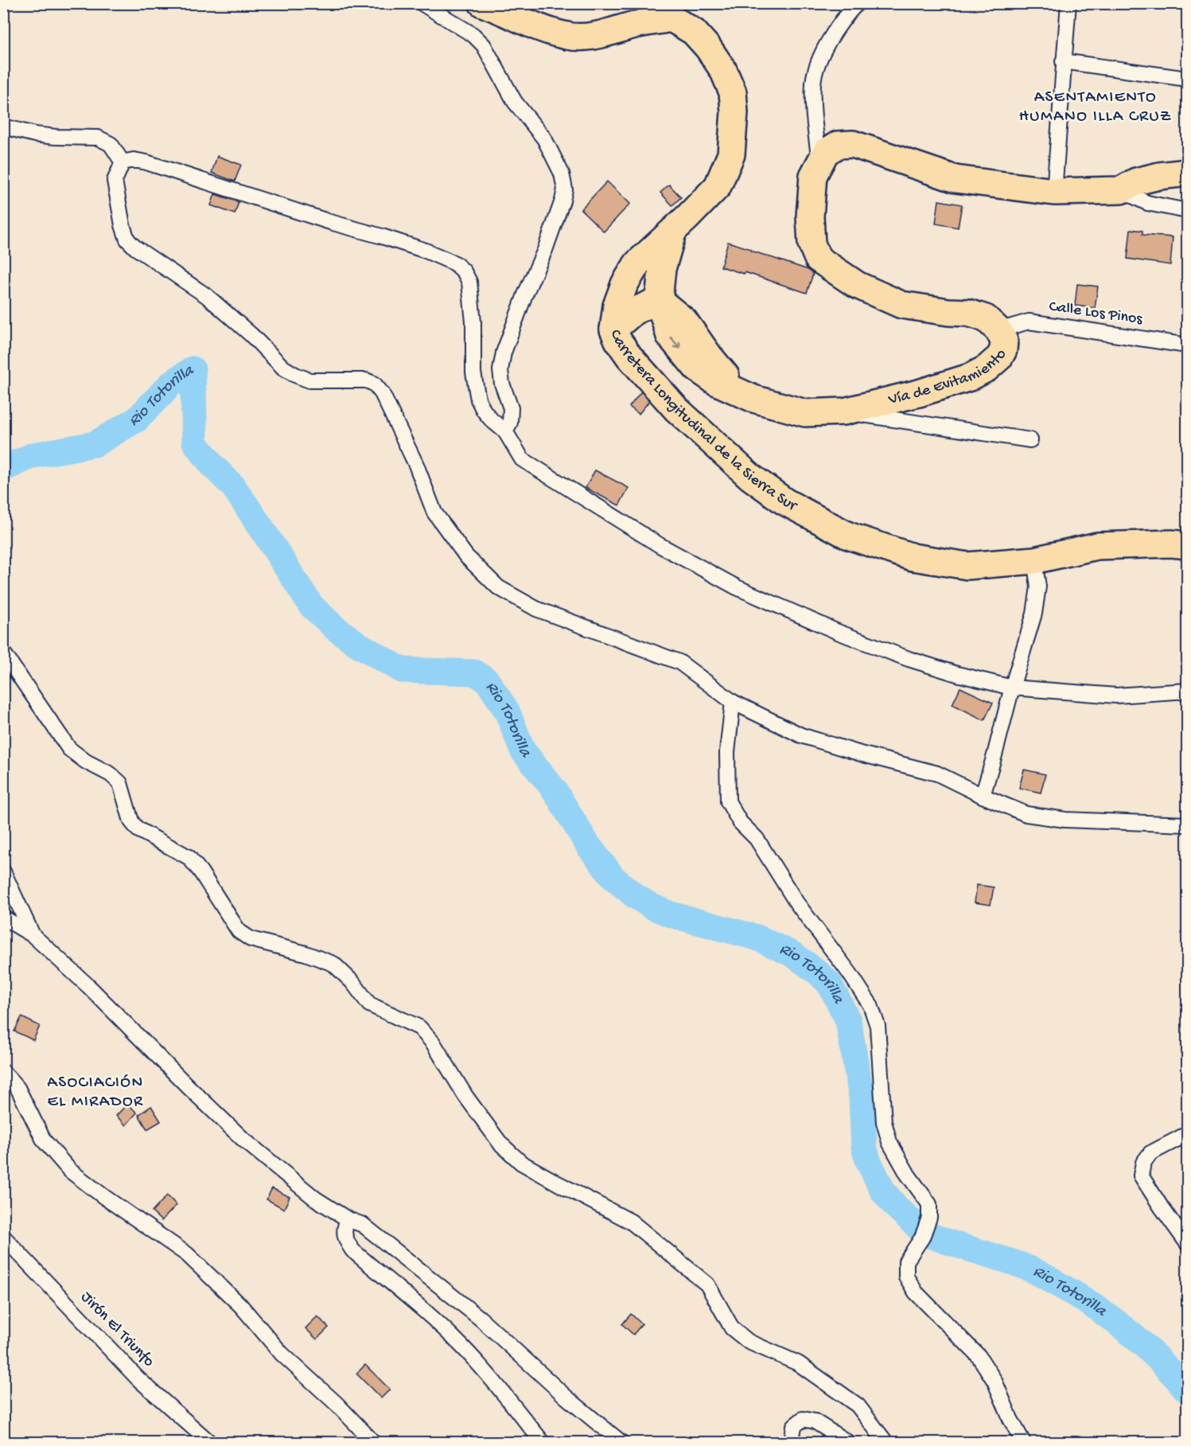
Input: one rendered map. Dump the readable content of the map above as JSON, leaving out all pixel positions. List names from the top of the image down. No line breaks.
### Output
{"streets":{"highway":["Vía de Evitamiento","Carretera Longitudinal de la Sierra Sur"],"street":["Calle Los Pinos","Jirón El Triunfo"]},"crossings":[["Calle Los Pinos","Vía de Evitamiento"]],"districts":["ASENTAMIENTO HUMANO ILLA CRUZ","ASOCIACIÓN EL MIRADOR"],"water":["Rio Totorilla"]}
